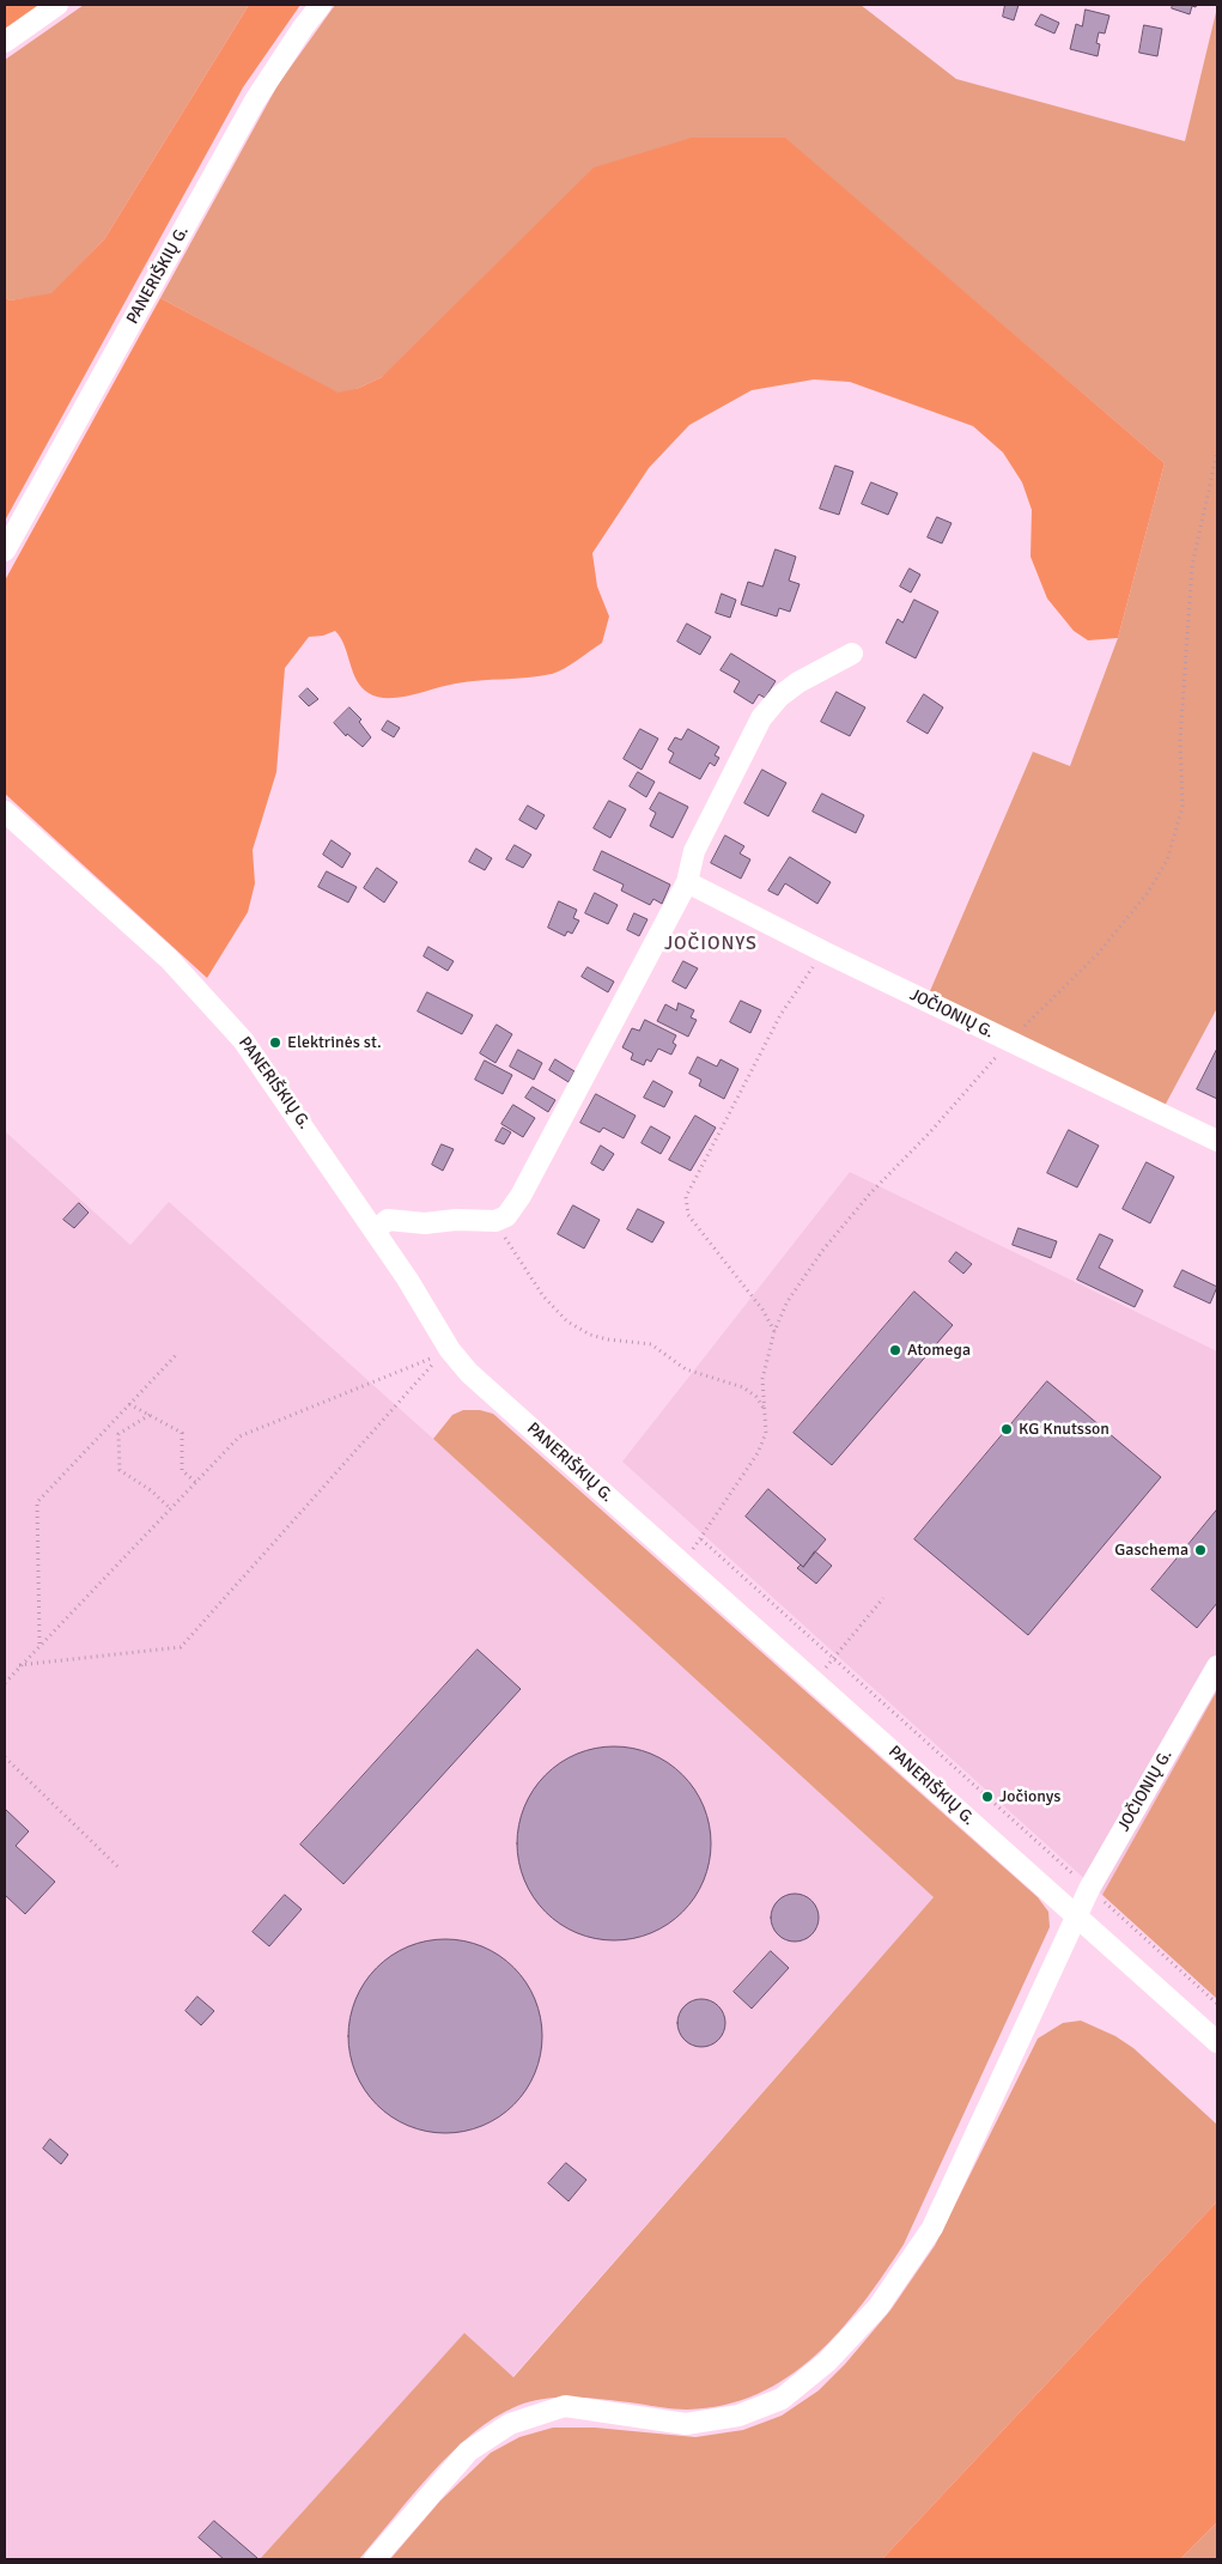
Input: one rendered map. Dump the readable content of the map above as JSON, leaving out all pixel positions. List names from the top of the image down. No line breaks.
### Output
{"streets":{"street":["PANERIŠKIŲ G.","JOČIONIŲ G."]},"crossings":[["PANERIŠKIŲ G.","JOČIONIŲ G."]],"districts":["JOČIONYS"],"places":["Elektrinės st.","Atomega","KG Knutsson","Gaschema","Jočionys"]}
